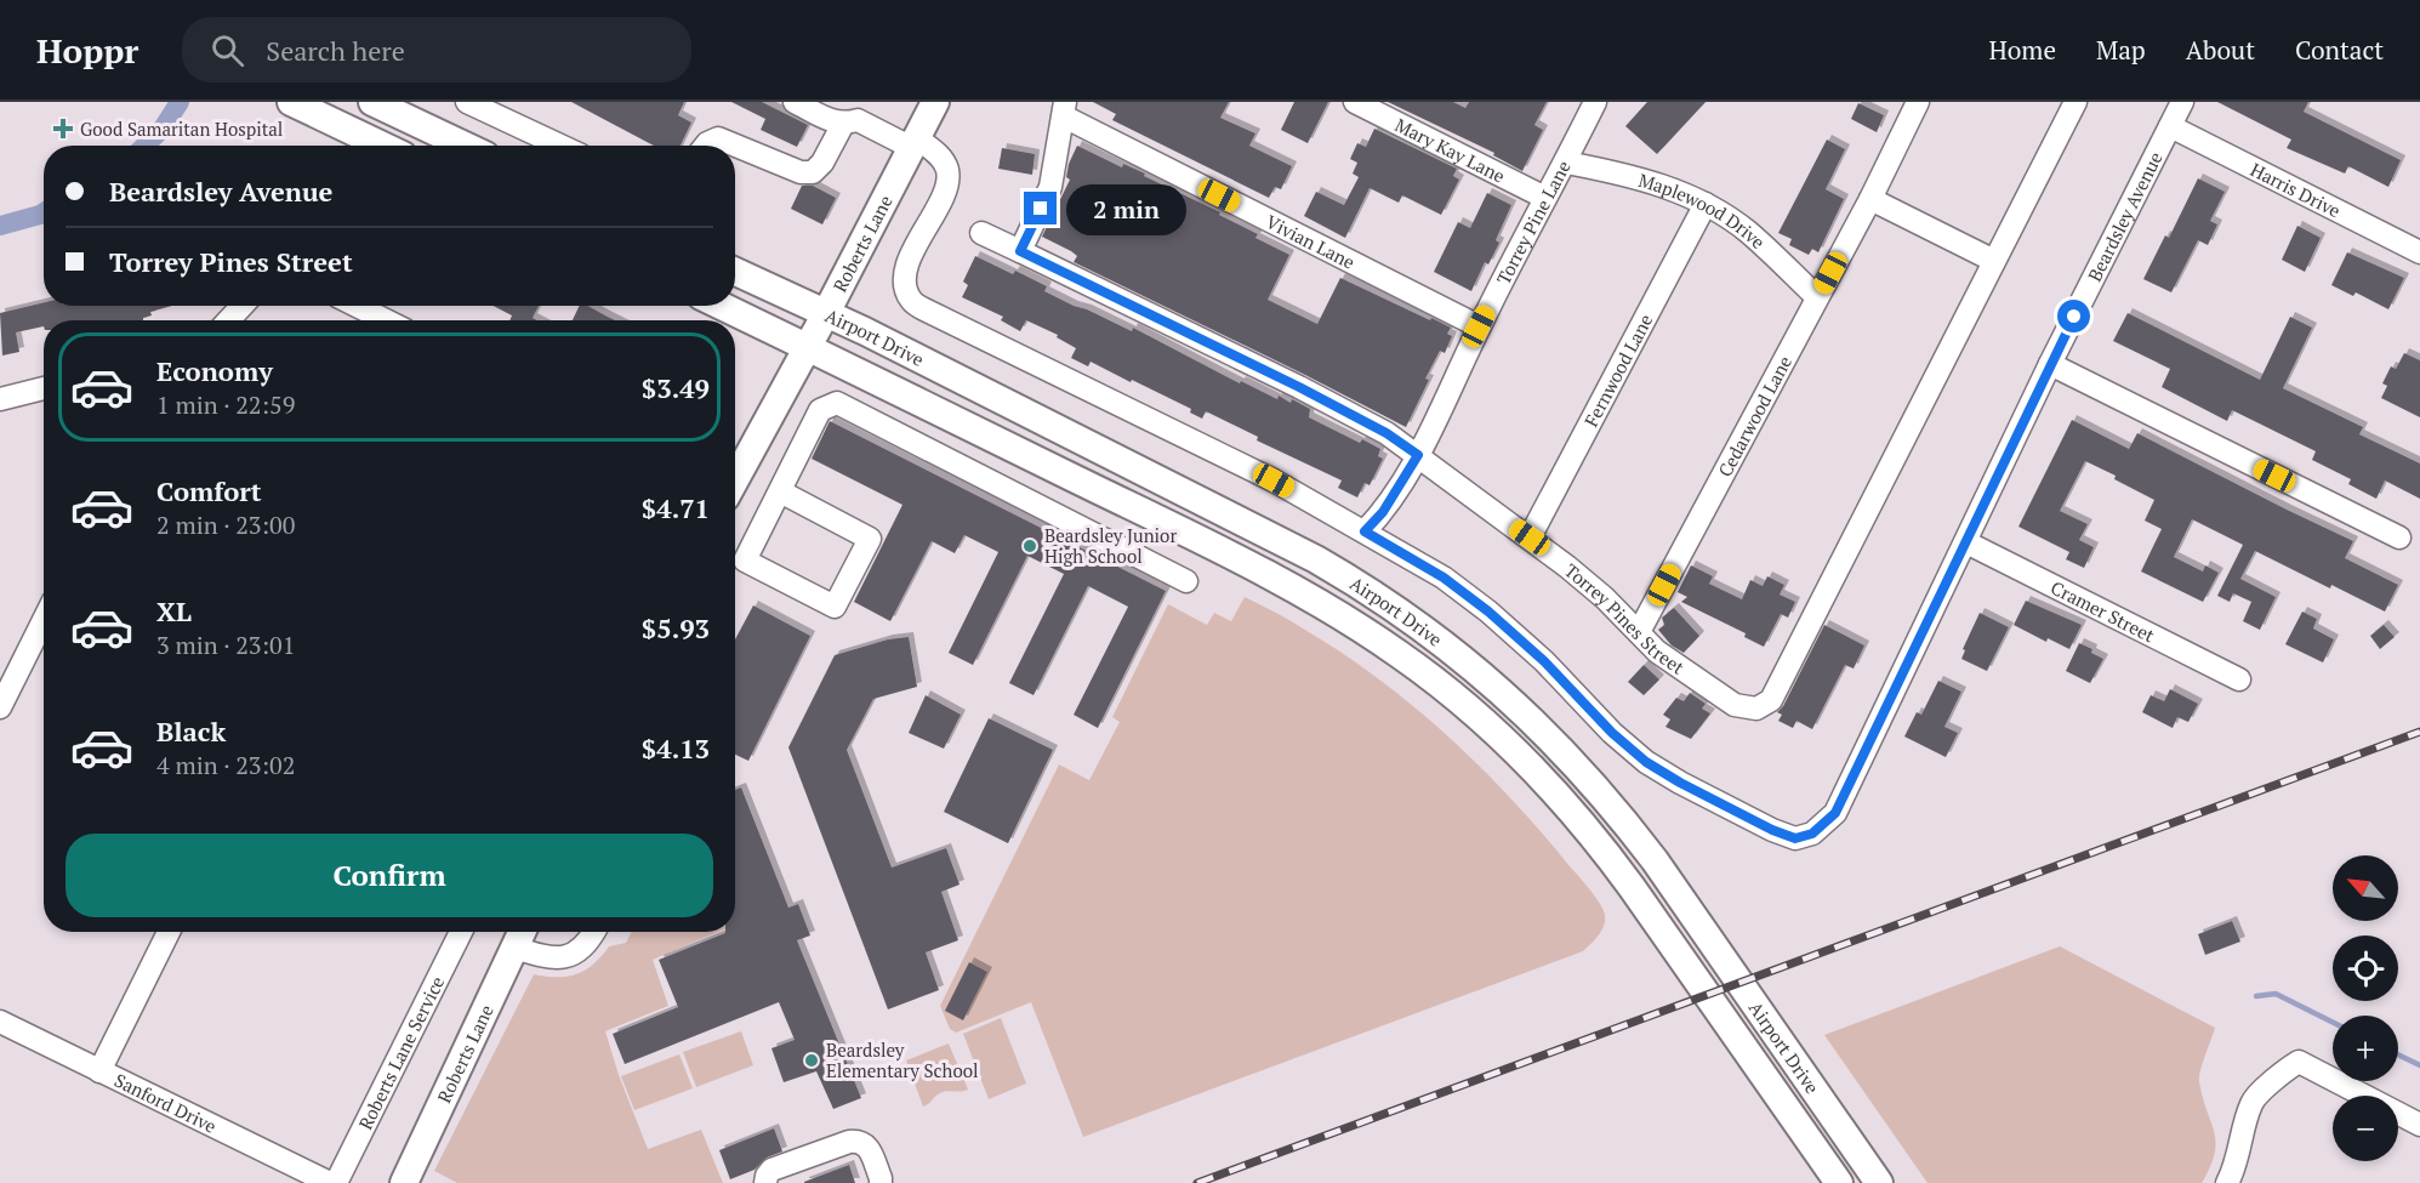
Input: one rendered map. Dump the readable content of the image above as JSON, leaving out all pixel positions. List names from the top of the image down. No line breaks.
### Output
{"streets":{"main road":["Roberts Lane","Airport Drive"],"street":["Mary Kay Lane","Harris Drive","Maplewood Drive","Beardsley Avenue","Torrey Pine Lane","Vivian Lane","Fernwood Lane","Cedarwood Lane","Cramer Street","Torrey Pines Street","Roberts Lane Service","Sanford Drive"]},"crossings":[["Mary Kay Lane","Torrey Pine Lane"],["Harris Drive","Beardsley Avenue"],["Maplewood Drive","Torrey Pine Lane"],["Maplewood Drive","Fernwood Lane"],["Maplewood Drive","Cedarwood Lane"],["Beardsley Avenue","Torrey Pine Lane"],["Beardsley Avenue","Cramer Street"],["Torrey Pine Lane","Vivian Lane"],["Torrey Pine Lane","Torrey Pines Street"],["Roberts Lane","Airport Drive"],["Fernwood Lane","Torrey Pines Street"],["Cedarwood Lane","Torrey Pines Street"]],"places":{"health":["Good Samaritan Hospital"],"other":["Beardsley Junior High School","Beardsley Elementary School"]},"north":"top left","page":{"header":"Hoppr","search":"Search here","nav":["Home","Map","About","Contact"],"banner":["Beardsley Avenue","Torrey Pines Street"],"bubble":"2 min","list":[{"name":"Economy","note":"1 min · 22:59","value":"$3.49"},{"name":"Comfort","note":"2 min · 23:00","value":"$4.71"},{"name":"XL","note":"3 min · 23:01","value":"$5.93"},{"name":"Black","note":"4 min · 23:02","value":"$4.13"}],"buttons":"Confirm","map_buttons":["+","−"]}}
